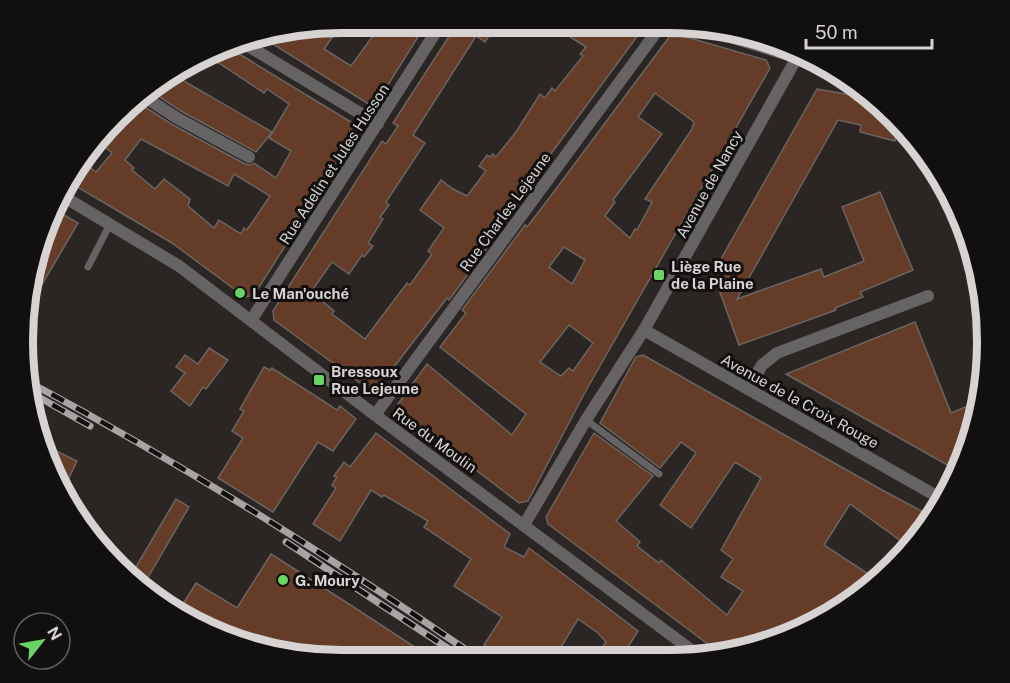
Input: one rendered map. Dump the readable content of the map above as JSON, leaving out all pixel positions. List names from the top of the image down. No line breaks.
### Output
{"streets":{"street":["Rue Adelin et Jules Husson","Avenue de Nancy","Rue Charles Lejeune","Avenue de la Croix Rouge","Rue du Moulin"]},"crossings":[["Rue Adelin et Jules Husson","Rue du Moulin"],["Avenue de Nancy","Avenue de la Croix Rouge"],["Avenue de Nancy","Rue du Moulin"],["Rue Charles Lejeune","Rue du Moulin"]],"places":{"transit":["Liège Rue de la Plaine","Bressoux Rue Lejeune"],"other":["Le Man'ouché","G. Moury"]},"scale_bar":"50 m","north":"top right"}
